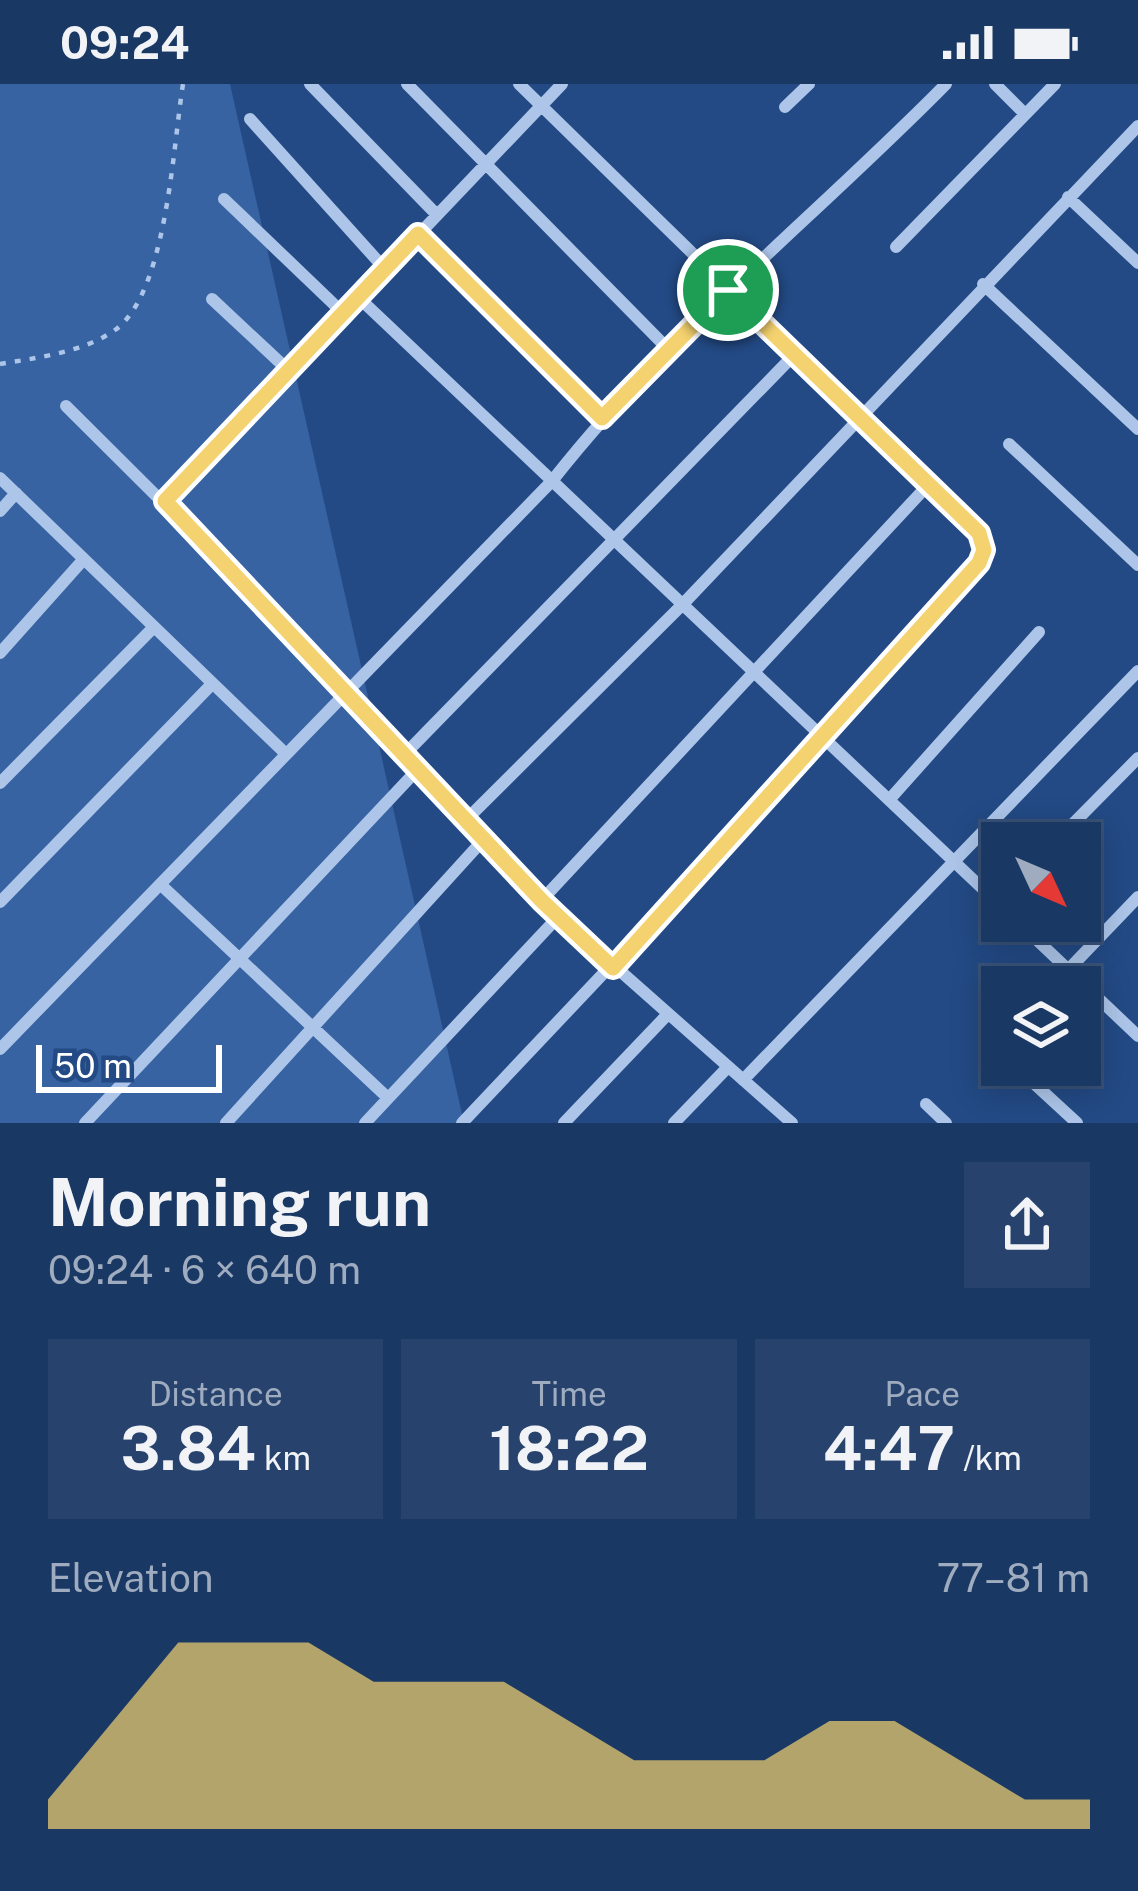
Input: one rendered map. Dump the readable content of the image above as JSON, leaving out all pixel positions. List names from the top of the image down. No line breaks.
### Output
{"scale_bar":"50 m","north":"bottom right","page":{"status":"09:24","scale":"50 m","heading":["Morning run","09:24 · 6 × 640 m"],"stats":[["Distance","3.84 km"],["Time","18:22"],["Pace","4:47 /km"]],"chart":["Elevation","77–81 m"]}}
